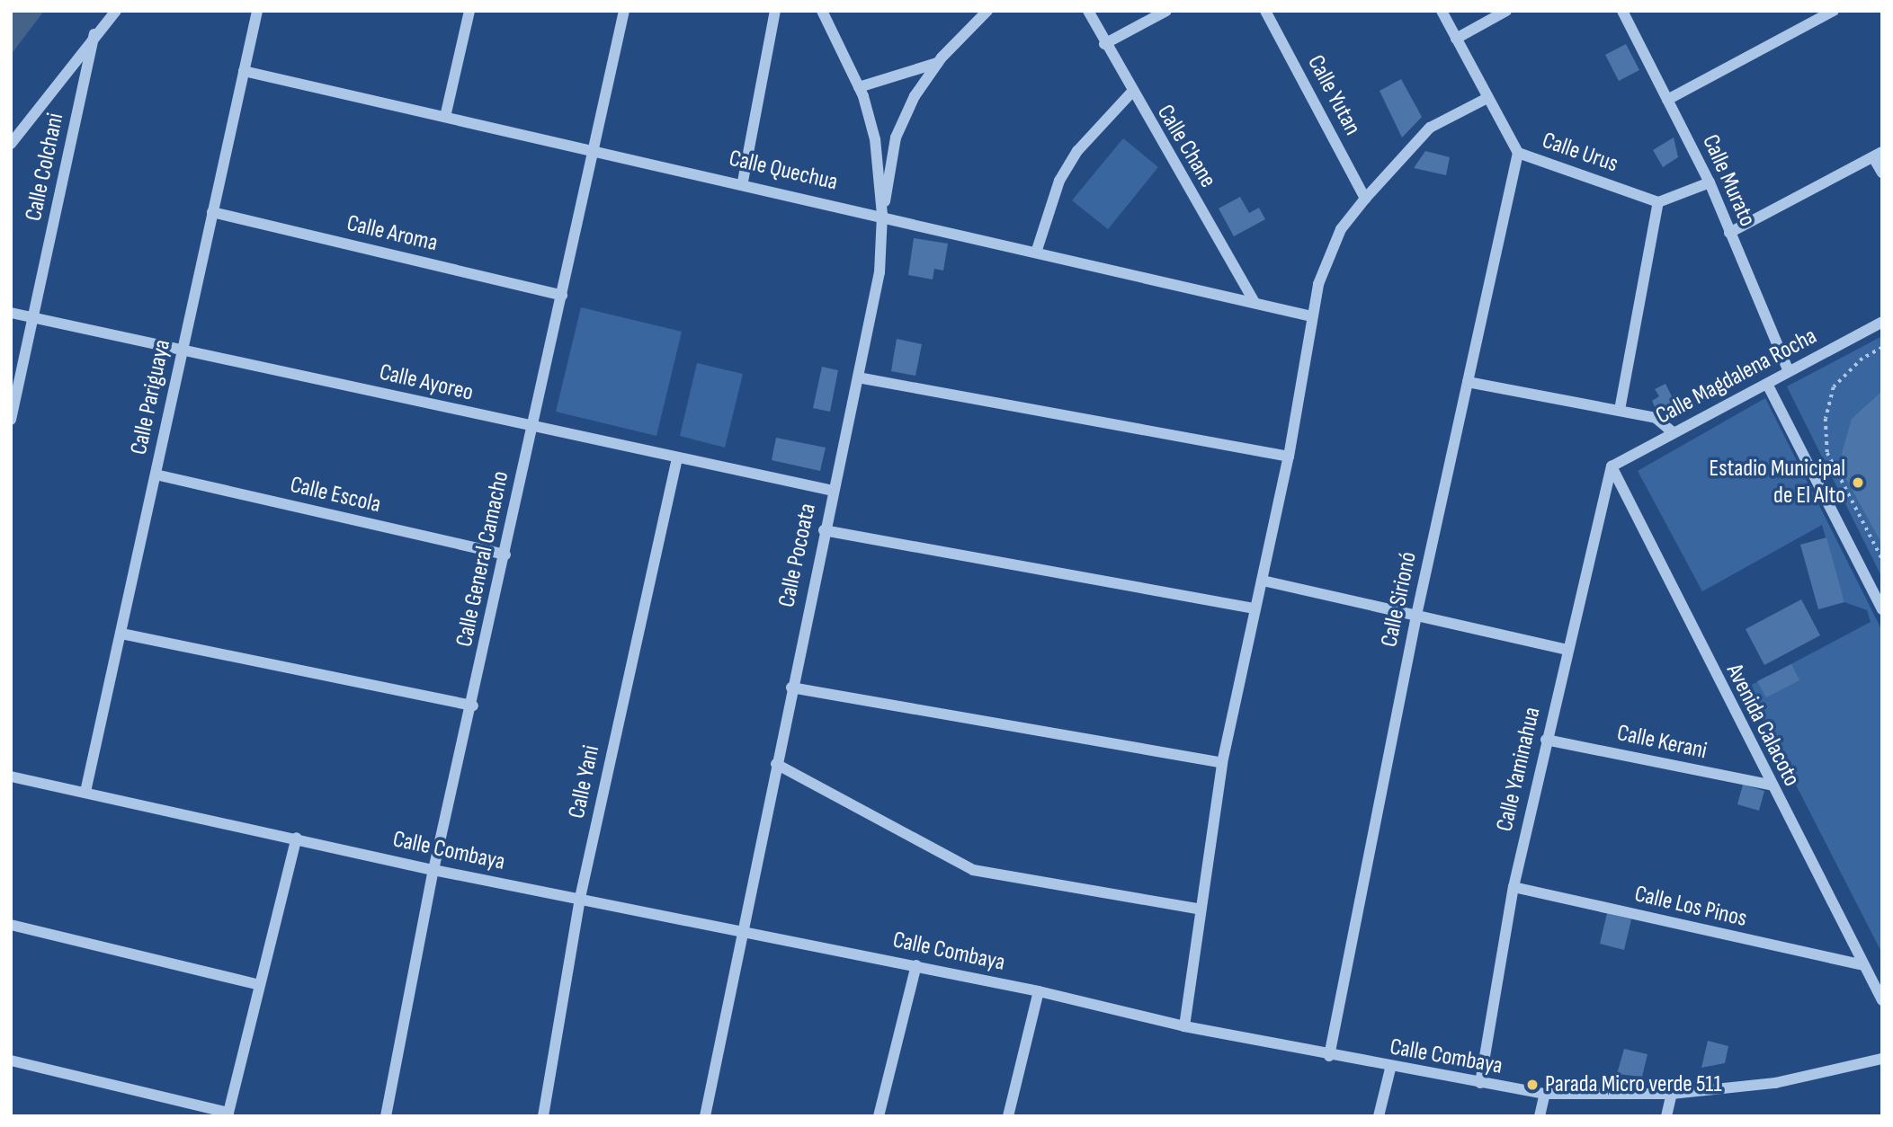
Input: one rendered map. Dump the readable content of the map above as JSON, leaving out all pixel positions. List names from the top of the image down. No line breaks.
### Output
{"streets":{"street":["Calle Yutan","Calle Chane","Calle Urus","Calle Colchani","Calle Quechua","Calle Murato","Calle Aroma","Calle Magdalena Rocha","Calle Ayoreo","Calle Pariguaya","Calle Escola","Calle Pocoata","Calle General Camacho","Calle Sirionó","Avenida Calacoto","Calle Kerani","Calle Yaminahua","Calle Yani","Calle Combaya","Calle Los Pinos"]},"crossings":[["Calle Chane","Calle Quechua"],["Calle Urus","Calle Sirionó"],["Calle Colchani","Calle Ayoreo"],["Calle Quechua","Calle Pariguaya"],["Calle Quechua","Calle Pocoata"],["Calle Quechua","Calle General Camacho"],["Calle Murato","Calle Magdalena Rocha"],["Calle Aroma","Calle Pariguaya"],["Calle Aroma","Calle General Camacho"],["Calle Magdalena Rocha","Avenida Calacoto"],["Calle Magdalena Rocha","Calle Yaminahua"],["Calle Ayoreo","Calle Pariguaya"],["Calle Ayoreo","Calle Pocoata"],["Calle Ayoreo","Calle General Camacho"],["Calle Ayoreo","Calle Yani"],["Calle Pariguaya","Calle Escola"],["Calle Pariguaya","Calle Combaya"],["Calle Escola","Calle General Camacho"],["Calle Pocoata","Calle Combaya"],["Calle General Camacho","Calle Combaya"],["Calle Sirionó","Calle Combaya"],["Avenida Calacoto","Calle Kerani"],["Avenida Calacoto","Calle Yaminahua"],["Avenida Calacoto","Calle Los Pinos"],["Calle Kerani","Calle Yaminahua"],["Calle Yaminahua","Calle Combaya"],["Calle Yaminahua","Calle Los Pinos"],["Calle Yani","Calle Combaya"]],"places":["Estadio Municipal de El Alto","Parada Micro verde 511"]}
